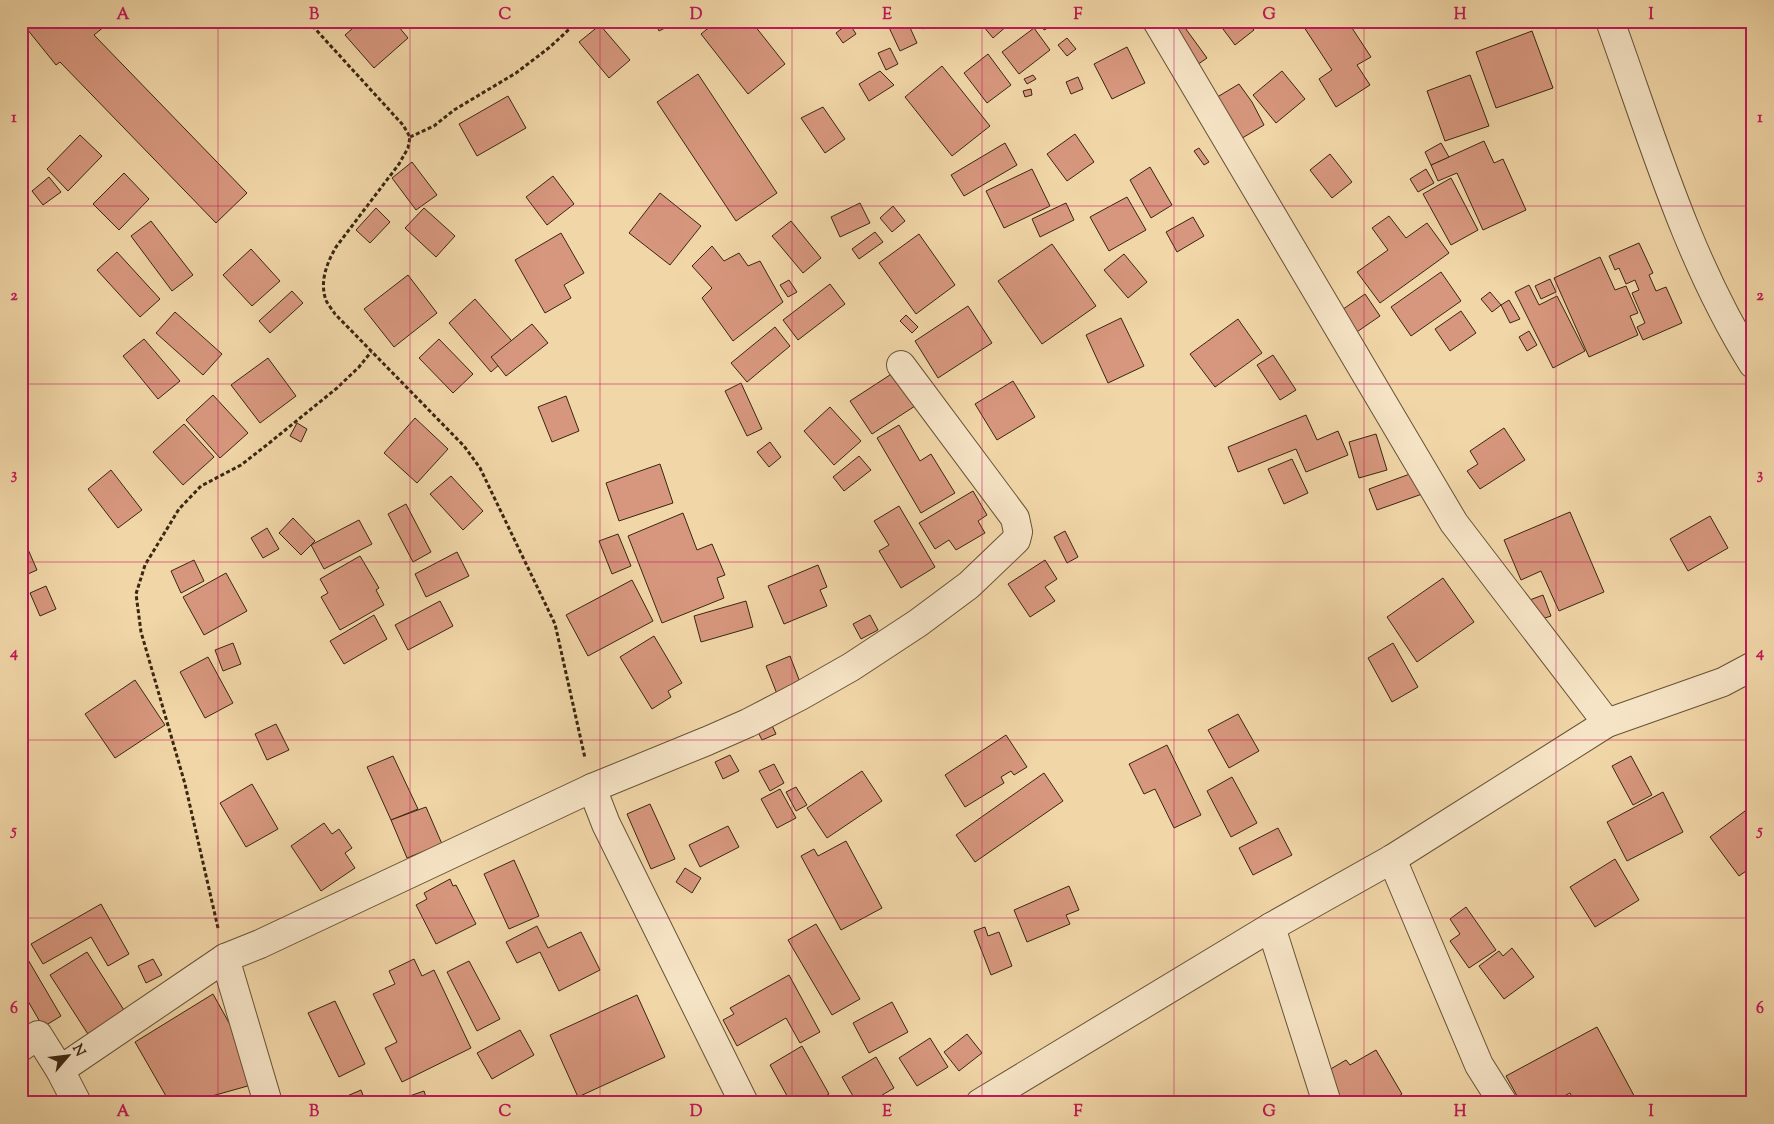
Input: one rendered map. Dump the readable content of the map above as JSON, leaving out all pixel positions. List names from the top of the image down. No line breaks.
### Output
{"north":"top right","grid":{"columns":["A","B","C","D","E","F","G","H","I"],"rows":["1","2","3","4","5","6"]}}
